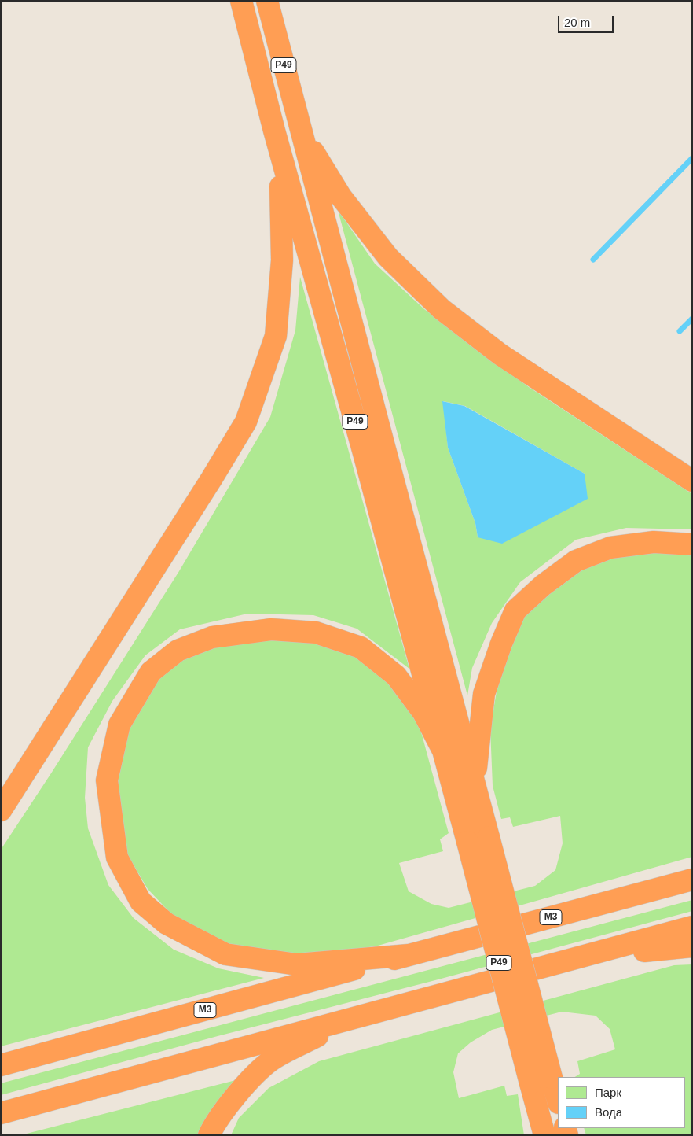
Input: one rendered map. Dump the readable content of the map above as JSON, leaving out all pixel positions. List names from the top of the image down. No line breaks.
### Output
{"streets":{"highway":["Р49","М3"]},"legend":["Парк","Вода"],"scale_bar":"20 m"}
